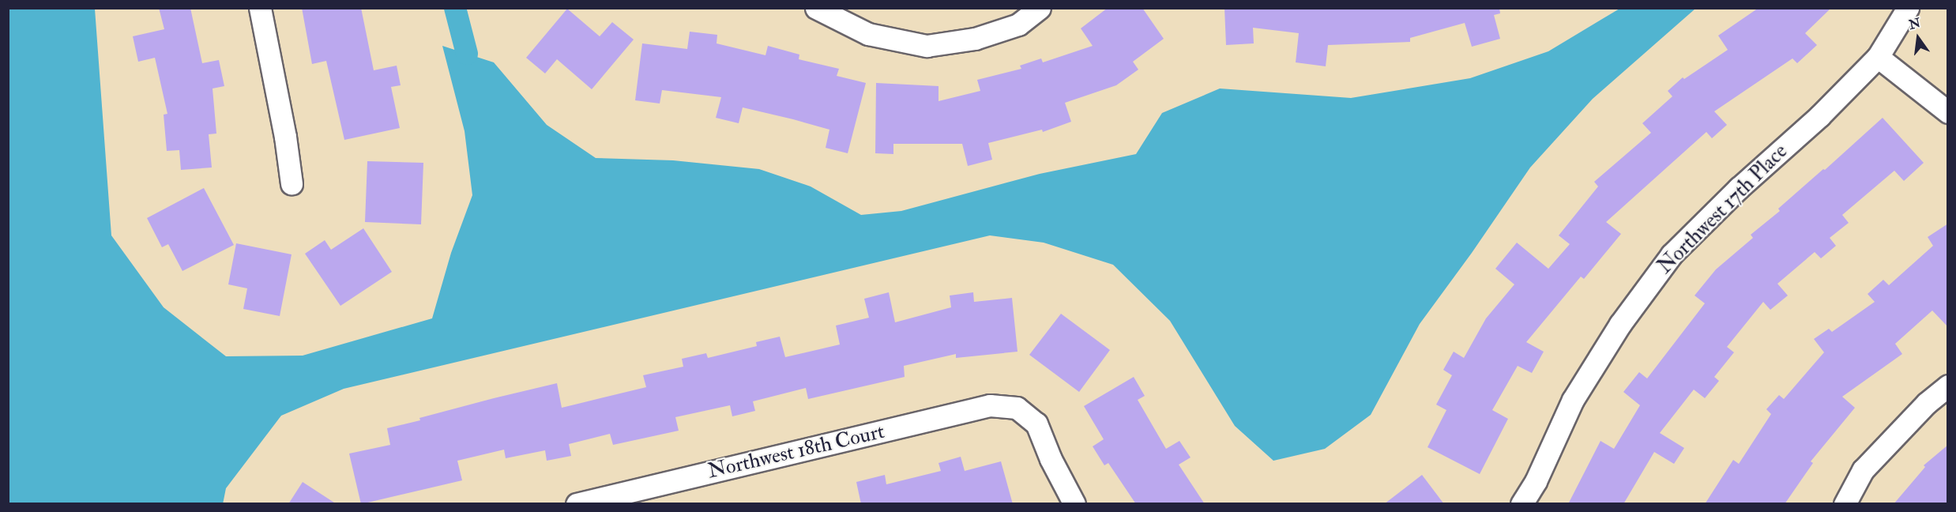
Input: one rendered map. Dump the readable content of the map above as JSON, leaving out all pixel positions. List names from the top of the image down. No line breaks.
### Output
{"streets":{"street":["Northwest 17th Place","Northwest 18th Court"]},"north":"top"}
